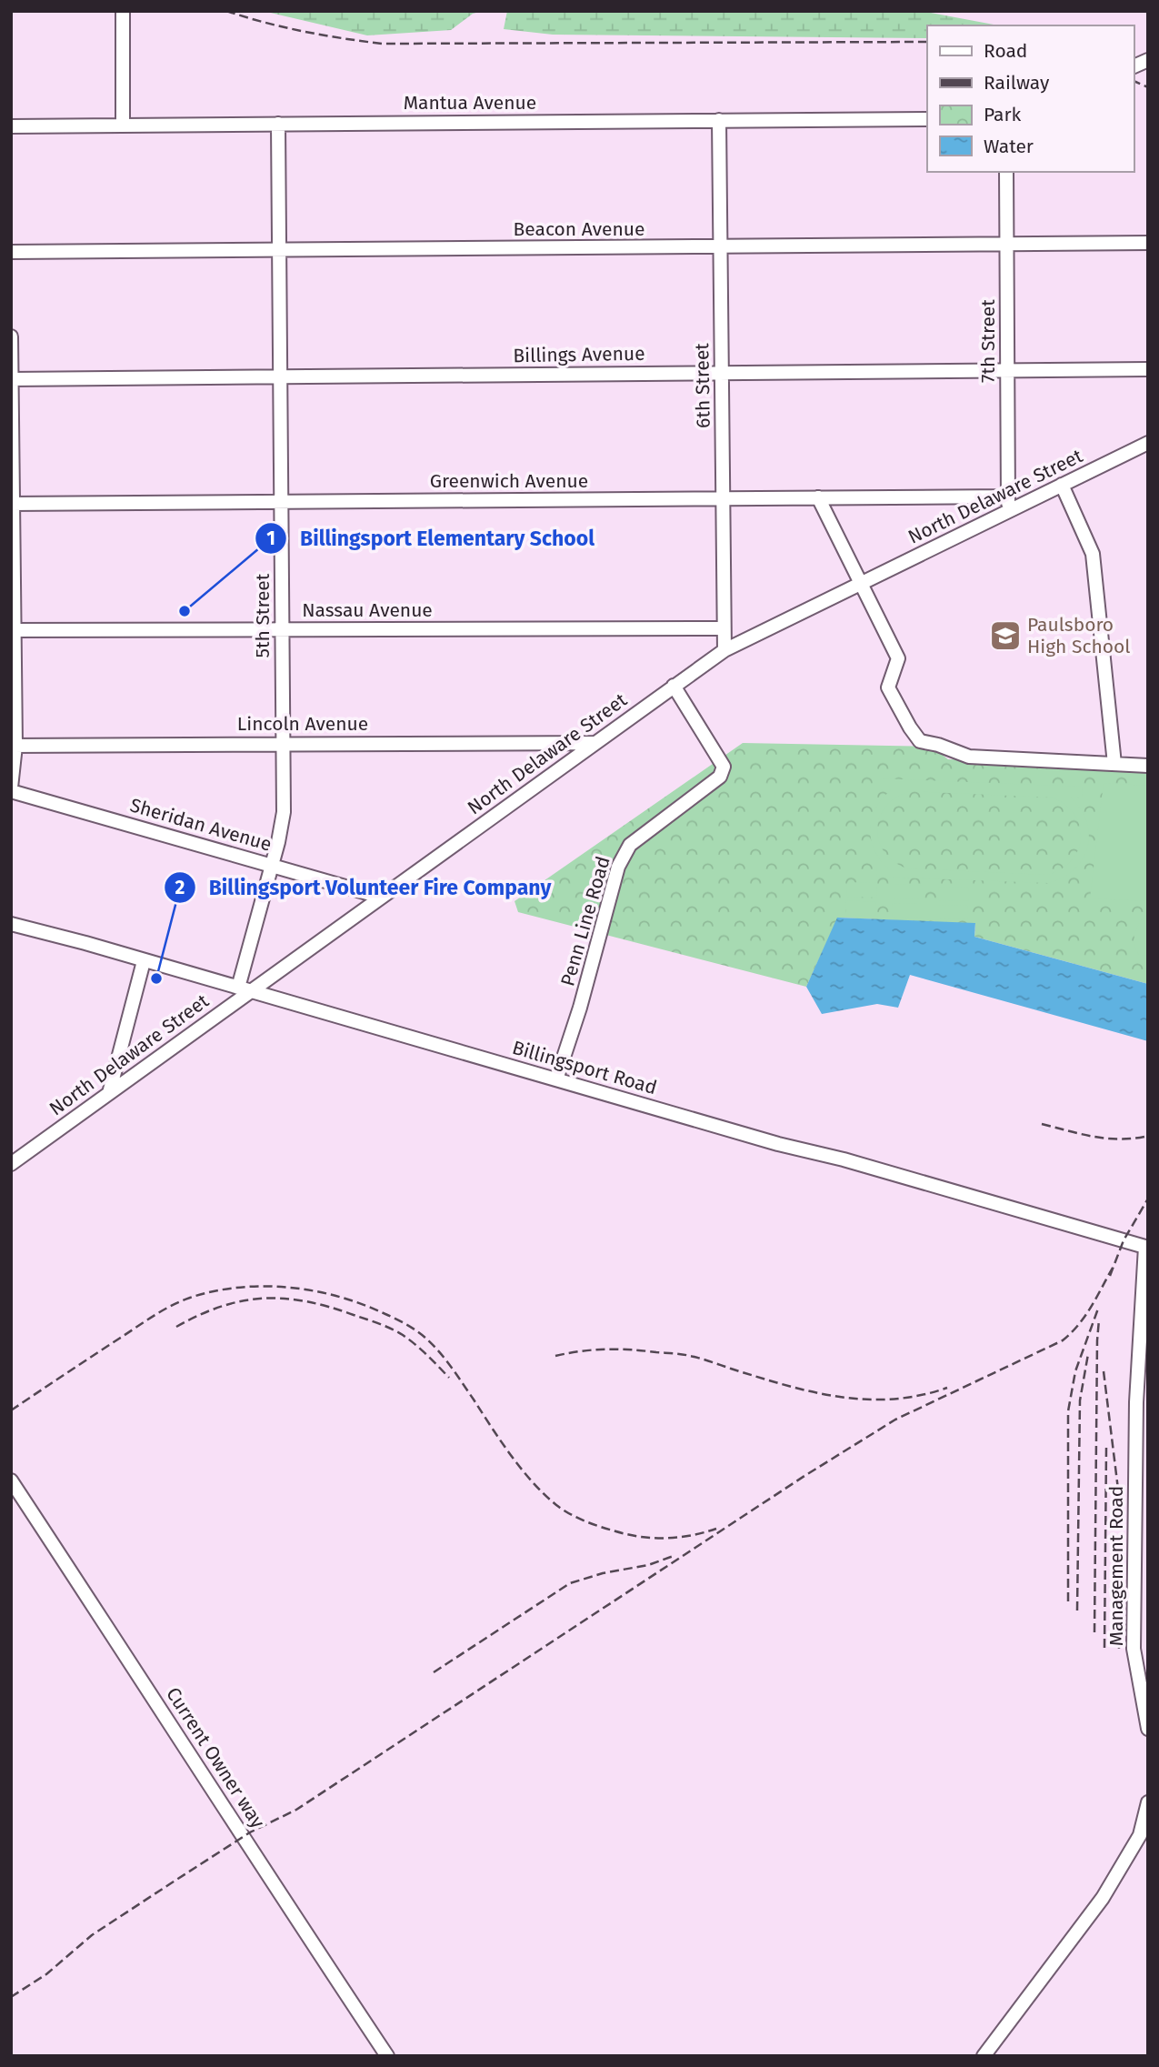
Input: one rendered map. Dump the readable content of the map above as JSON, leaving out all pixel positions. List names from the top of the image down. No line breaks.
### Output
{"streets":{"street":["Mantua Avenue","Beacon Avenue","7th Street","Billings Avenue","6th Street","Greenwich Avenue","North Delaware Street","Nassau Avenue","5th Street","Lincoln Avenue","Sheridan Avenue","Penn Line Road","Billingsport Road","Management Road","Current Owner way"]},"crossings":[["Mantua Avenue","6th Street"],["Mantua Avenue","5th Street"],["Beacon Avenue","7th Street"],["Beacon Avenue","6th Street"],["Beacon Avenue","5th Street"],["7th Street","Billings Avenue"],["7th Street","Greenwich Avenue"],["7th Street","North Delaware Street"],["Billings Avenue","6th Street"],["Billings Avenue","5th Street"],["6th Street","Greenwich Avenue"],["6th Street","North Delaware Street"],["6th Street","Nassau Avenue"],["Greenwich Avenue","5th Street"],["North Delaware Street","5th Street"],["North Delaware Street","Lincoln Avenue"],["North Delaware Street","Sheridan Avenue"],["North Delaware Street","Penn Line Road"],["North Delaware Street","Billingsport Road"],["Nassau Avenue","5th Street"],["5th Street","Lincoln Avenue"],["5th Street","Sheridan Avenue"],["5th Street","Billingsport Road"],["Penn Line Road","Billingsport Road"],["Billingsport Road","Management Road"]],"places":{"other":["Billingsport Elementary School","Billingsport Volunteer Fire Company"],"school or university":["Paulsboro High School"]},"legend":["Road","Railway","Park","Water"]}
